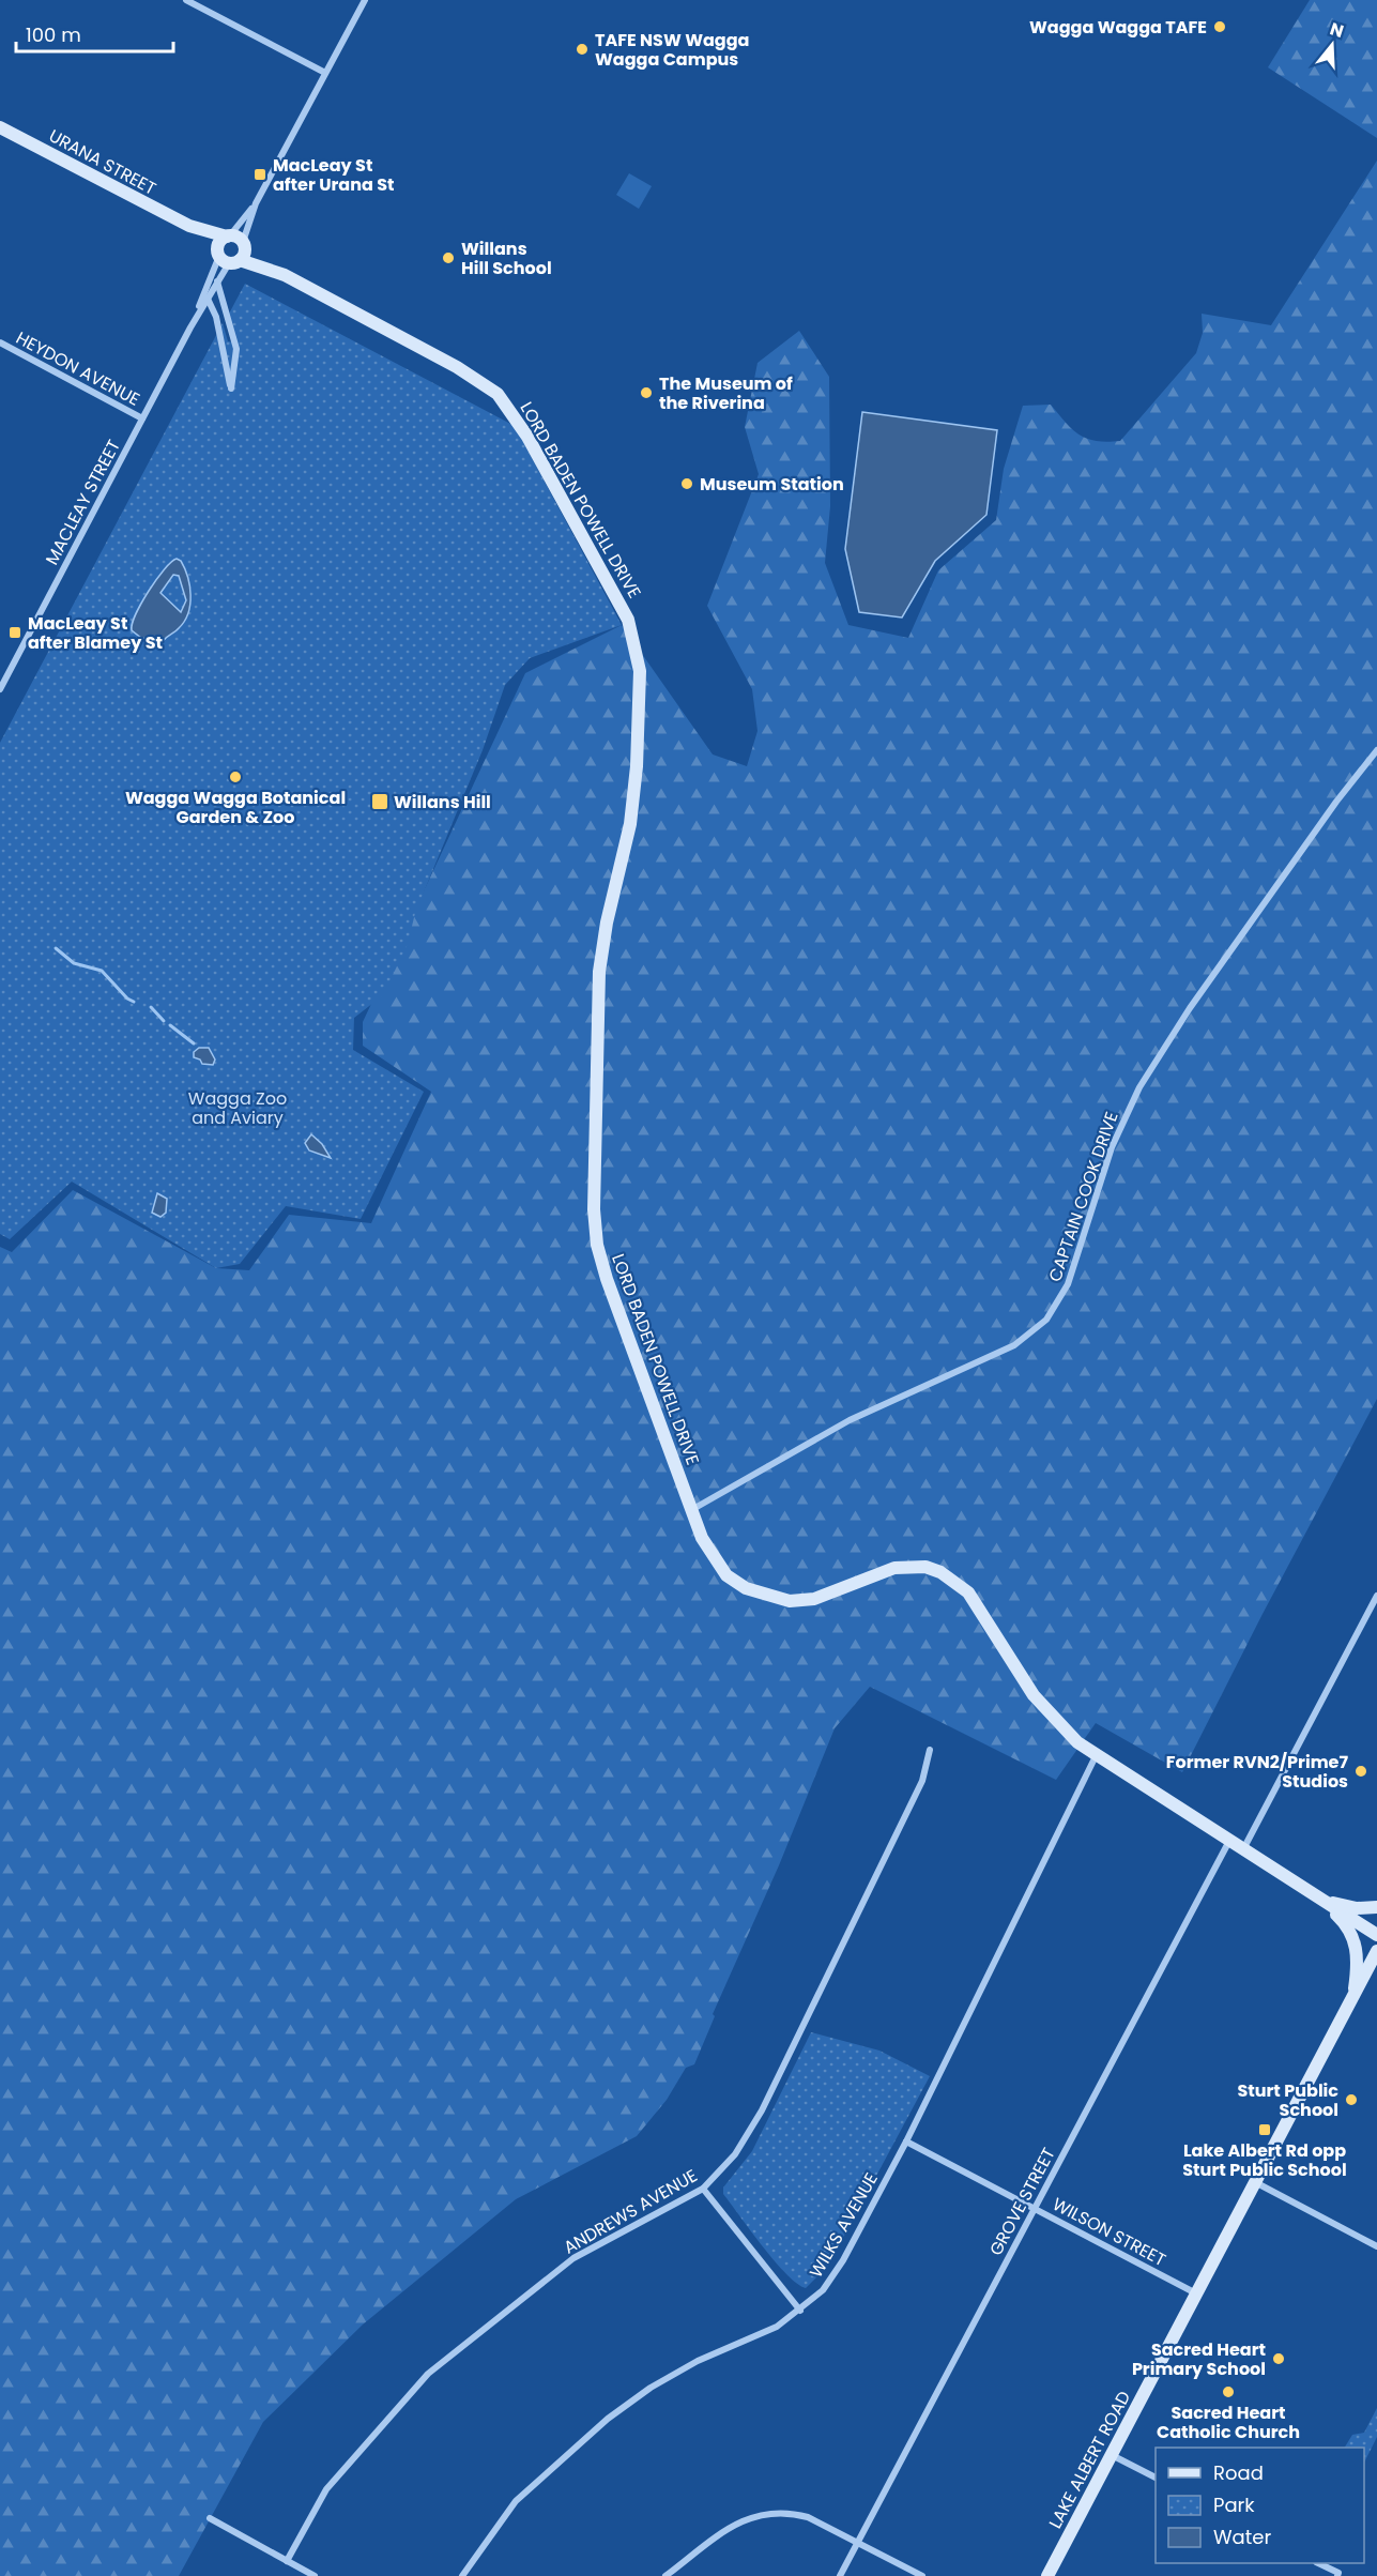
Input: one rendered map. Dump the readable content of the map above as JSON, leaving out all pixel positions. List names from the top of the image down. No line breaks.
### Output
{"streets":{"street":["URANA STREET","HEYDON AVENUE","LORD BADEN POWELL DRIVE","MACLEAY STREET","CAPTAIN COOK DRIVE","GROVE STREET","ANDREWS AVENUE","WILKS AVENUE","WILSON STREET","LAKE ALBERT ROAD"]},"crossings":[["URANA STREET","LORD BADEN POWELL DRIVE"],["URANA STREET","MACLEAY STREET"],["HEYDON AVENUE","MACLEAY STREET"],["LORD BADEN POWELL DRIVE","MACLEAY STREET"],["LORD BADEN POWELL DRIVE","CAPTAIN COOK DRIVE"],["LORD BADEN POWELL DRIVE","GROVE STREET"],["LORD BADEN POWELL DRIVE","WILKS AVENUE"],["GROVE STREET","WILSON STREET"],["WILKS AVENUE","WILSON STREET"],["WILSON STREET","LAKE ALBERT ROAD"]],"parks":["Wagga Zoo and Aviary"],"places":{"other":["Wagga Wagga TAFE","TAFE NSW Wagga Wagga Campus","Willans Hill School","The Museum of the Riverina","Museum Station","Wagga Wagga Botanical Garden & Zoo","Former RVN2/Prime7 Studios","Sturt Public School","Sacred Heart Primary School","Sacred Heart Catholic Church"],"transit":["MacLeay St after Urana St","MacLeay St after Blamey St","Willans Hill","Lake Albert Rd opp Sturt Public School"]},"legend":["Road","Park","Water"],"scale_bar":"100 m","north":"top"}
